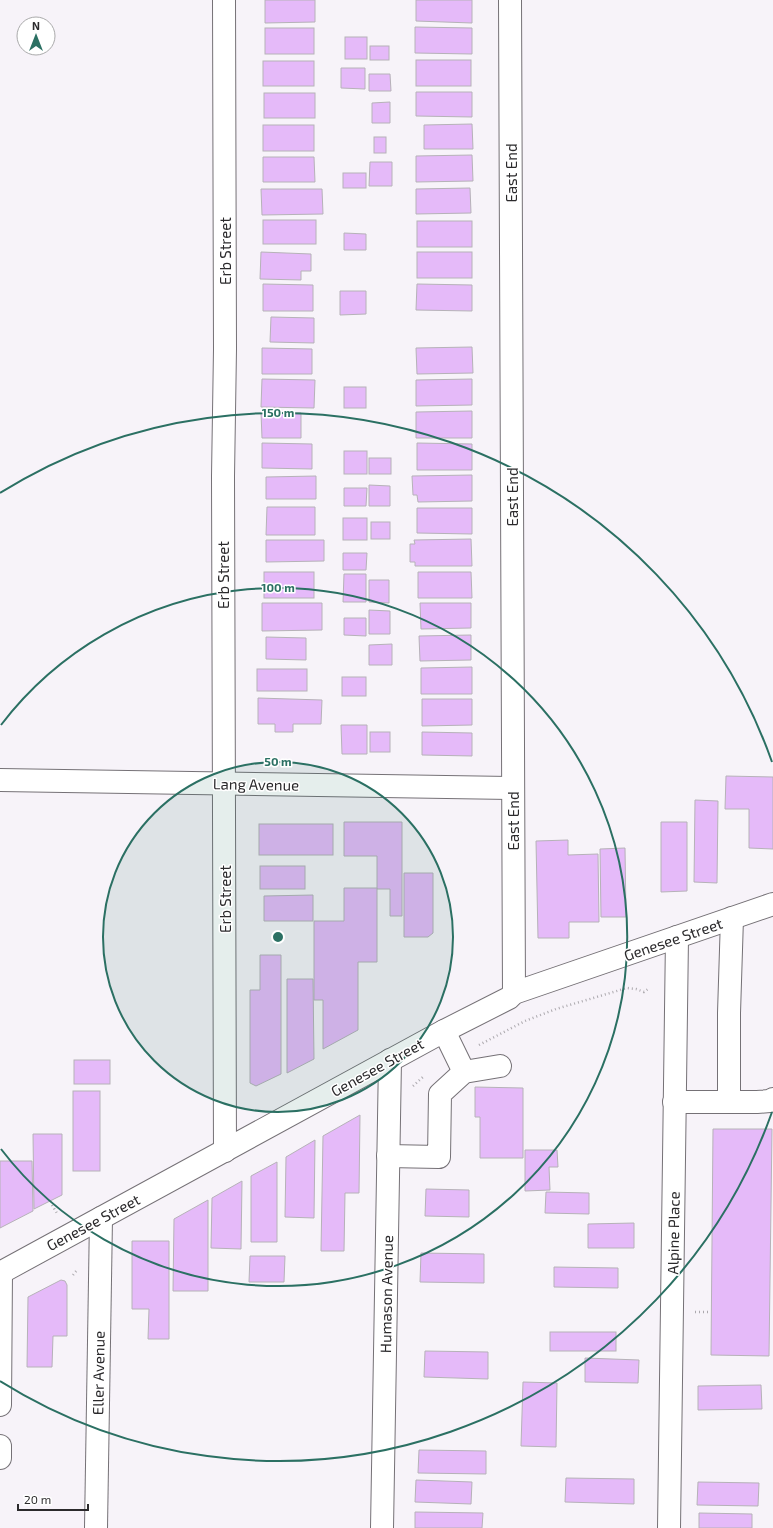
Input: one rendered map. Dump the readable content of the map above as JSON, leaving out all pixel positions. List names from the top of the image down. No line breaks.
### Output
{"streets":{"street":["East End","Erb Street","Lang Avenue","Genesee Street","Alpine Place","Humason Avenue","Eller Avenue"]},"crossings":[["East End","Lang Avenue"],["East End","Genesee Street"],["Erb Street","Lang Avenue"],["Erb Street","Genesee Street"],["Genesee Street","Alpine Place"],["Genesee Street","Humason Avenue"],["Genesee Street","Eller Avenue"]],"scale_bar":"20 m","north":"top","rings":["150 m","100 m","50 m"]}
